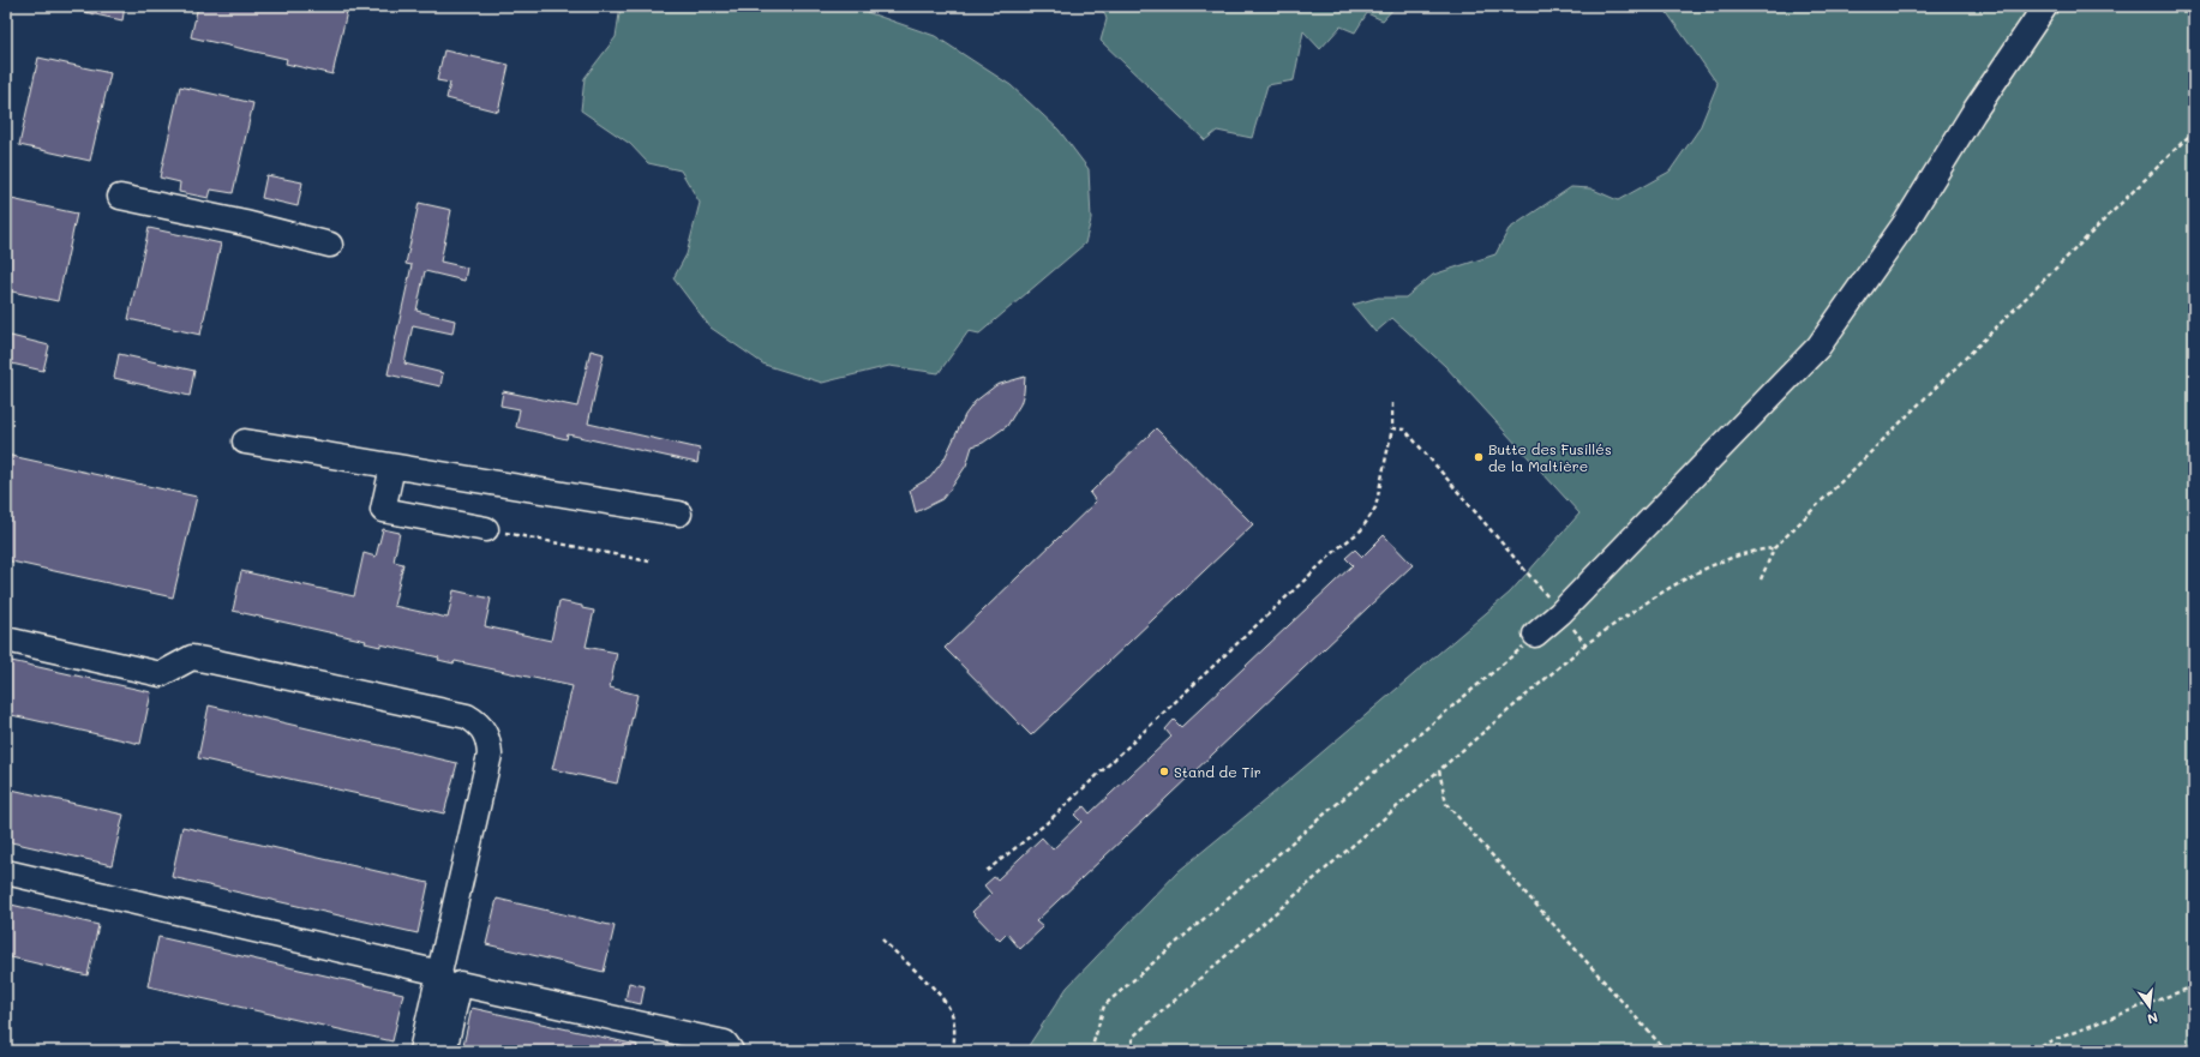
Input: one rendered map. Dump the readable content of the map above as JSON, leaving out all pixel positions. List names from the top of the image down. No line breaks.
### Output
{"places":["Butte des Fusillés de la Maltière","Stand de Tir"],"north":"bottom"}
